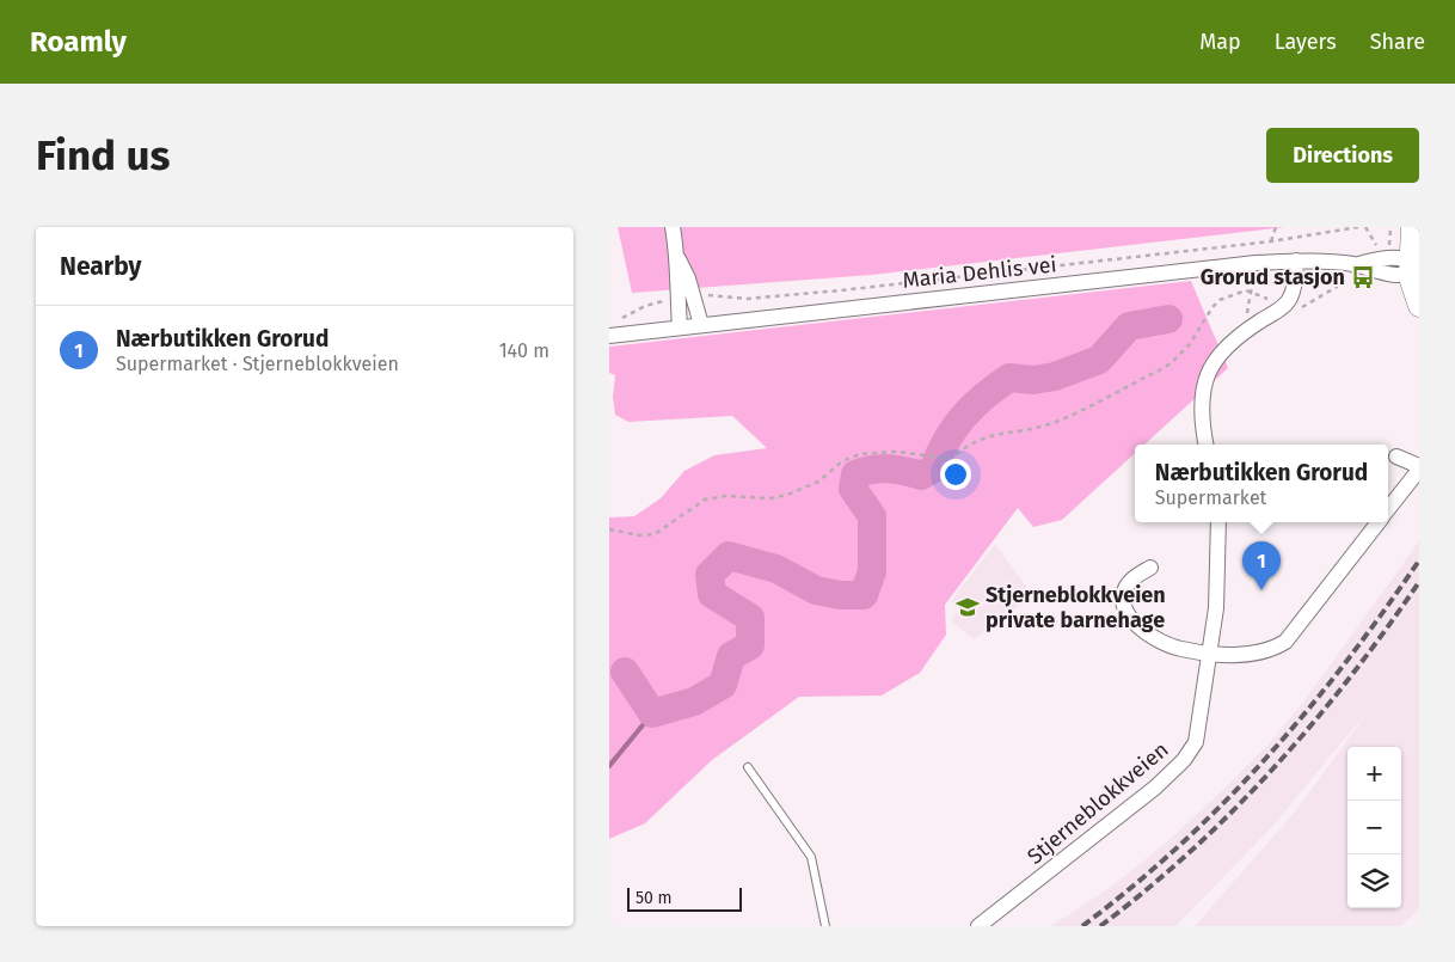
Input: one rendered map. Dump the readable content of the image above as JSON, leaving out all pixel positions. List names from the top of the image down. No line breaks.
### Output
{"streets":{"street":["Maria Dehlis vei","Stjerneblokkveien"]},"places":{"bus stop":["Grorud stasjon"],"school or university":["Stjerneblokkveien private barnehage"]},"scale_bar":"50 m","page":{"header":"Roamly","nav":["Map","Layers","Share"],"buttons":"Directions","title":"Find us","heading":"Nearby","list":[{"mark":"1","name":"Nærbutikken Grorud","note":"Supermarket · Stjerneblokkveien","value":"140 m"}],"popup":["Nærbutikken Grorud","Supermarket"],"pins":"1","map_buttons":["+","−"],"scale":"50 m"}}
